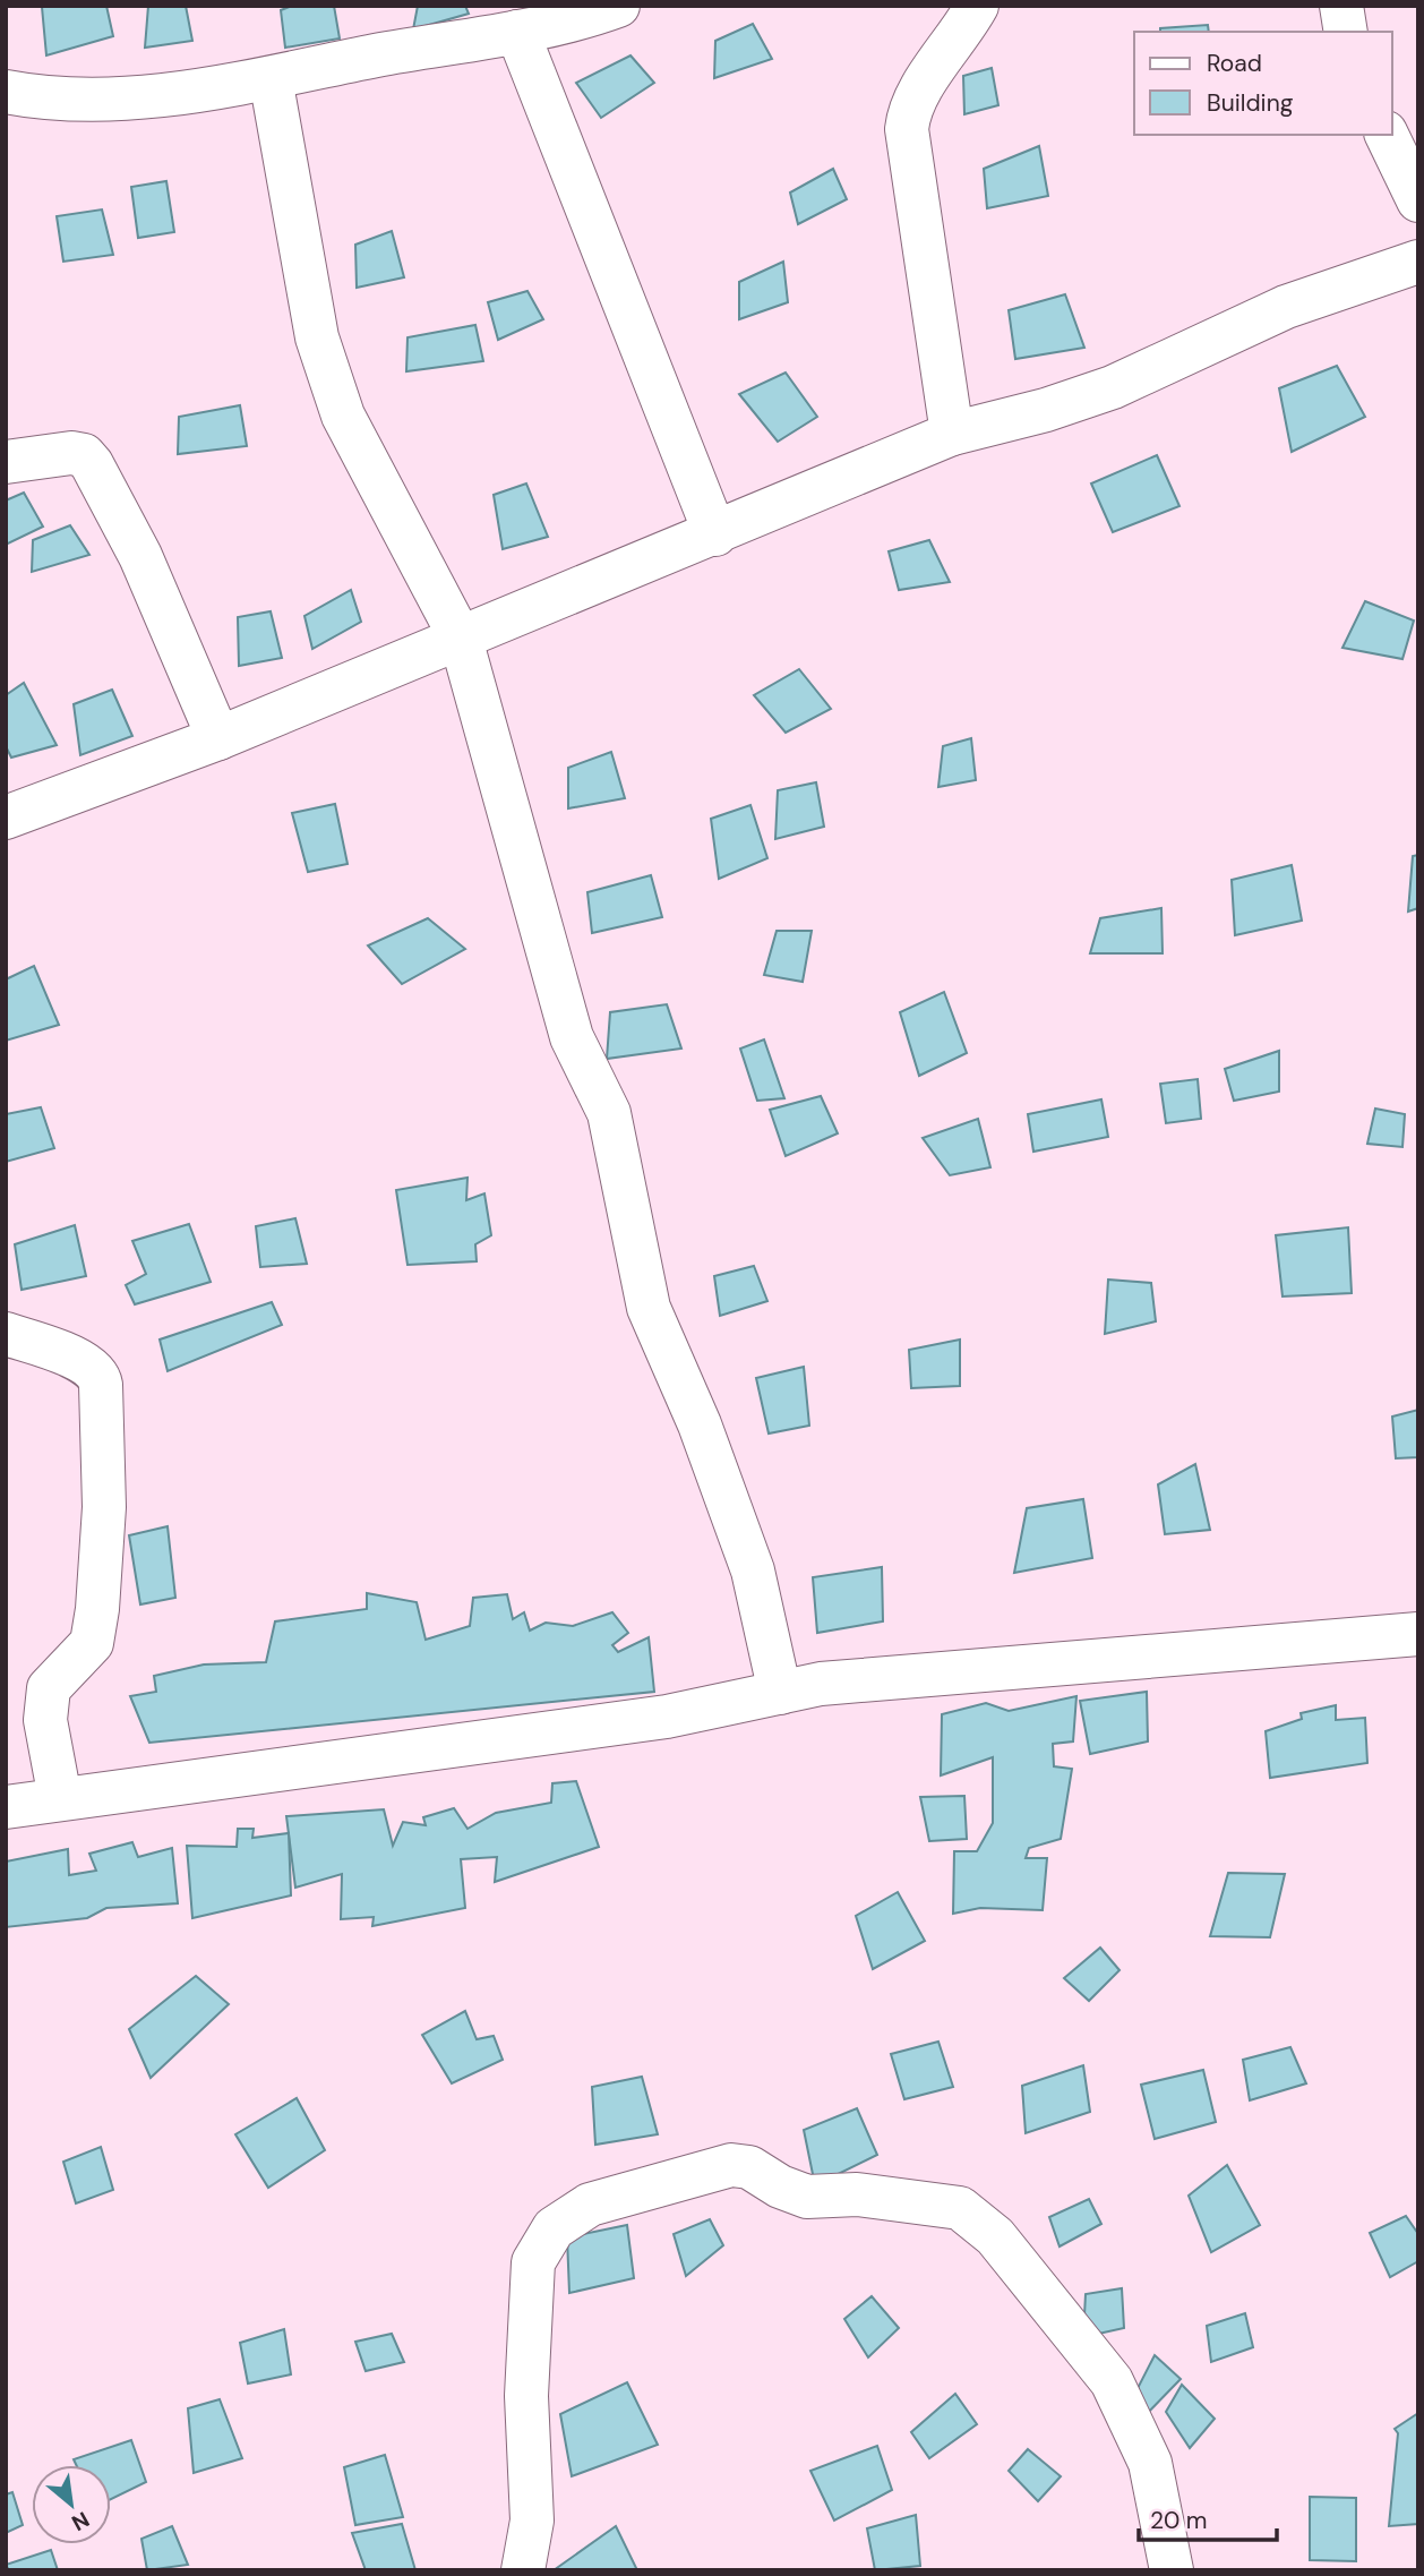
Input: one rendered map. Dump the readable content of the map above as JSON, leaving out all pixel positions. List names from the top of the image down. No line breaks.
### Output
{"legend":["Road","Building"],"scale_bar":"20 m","north":"bottom right"}
